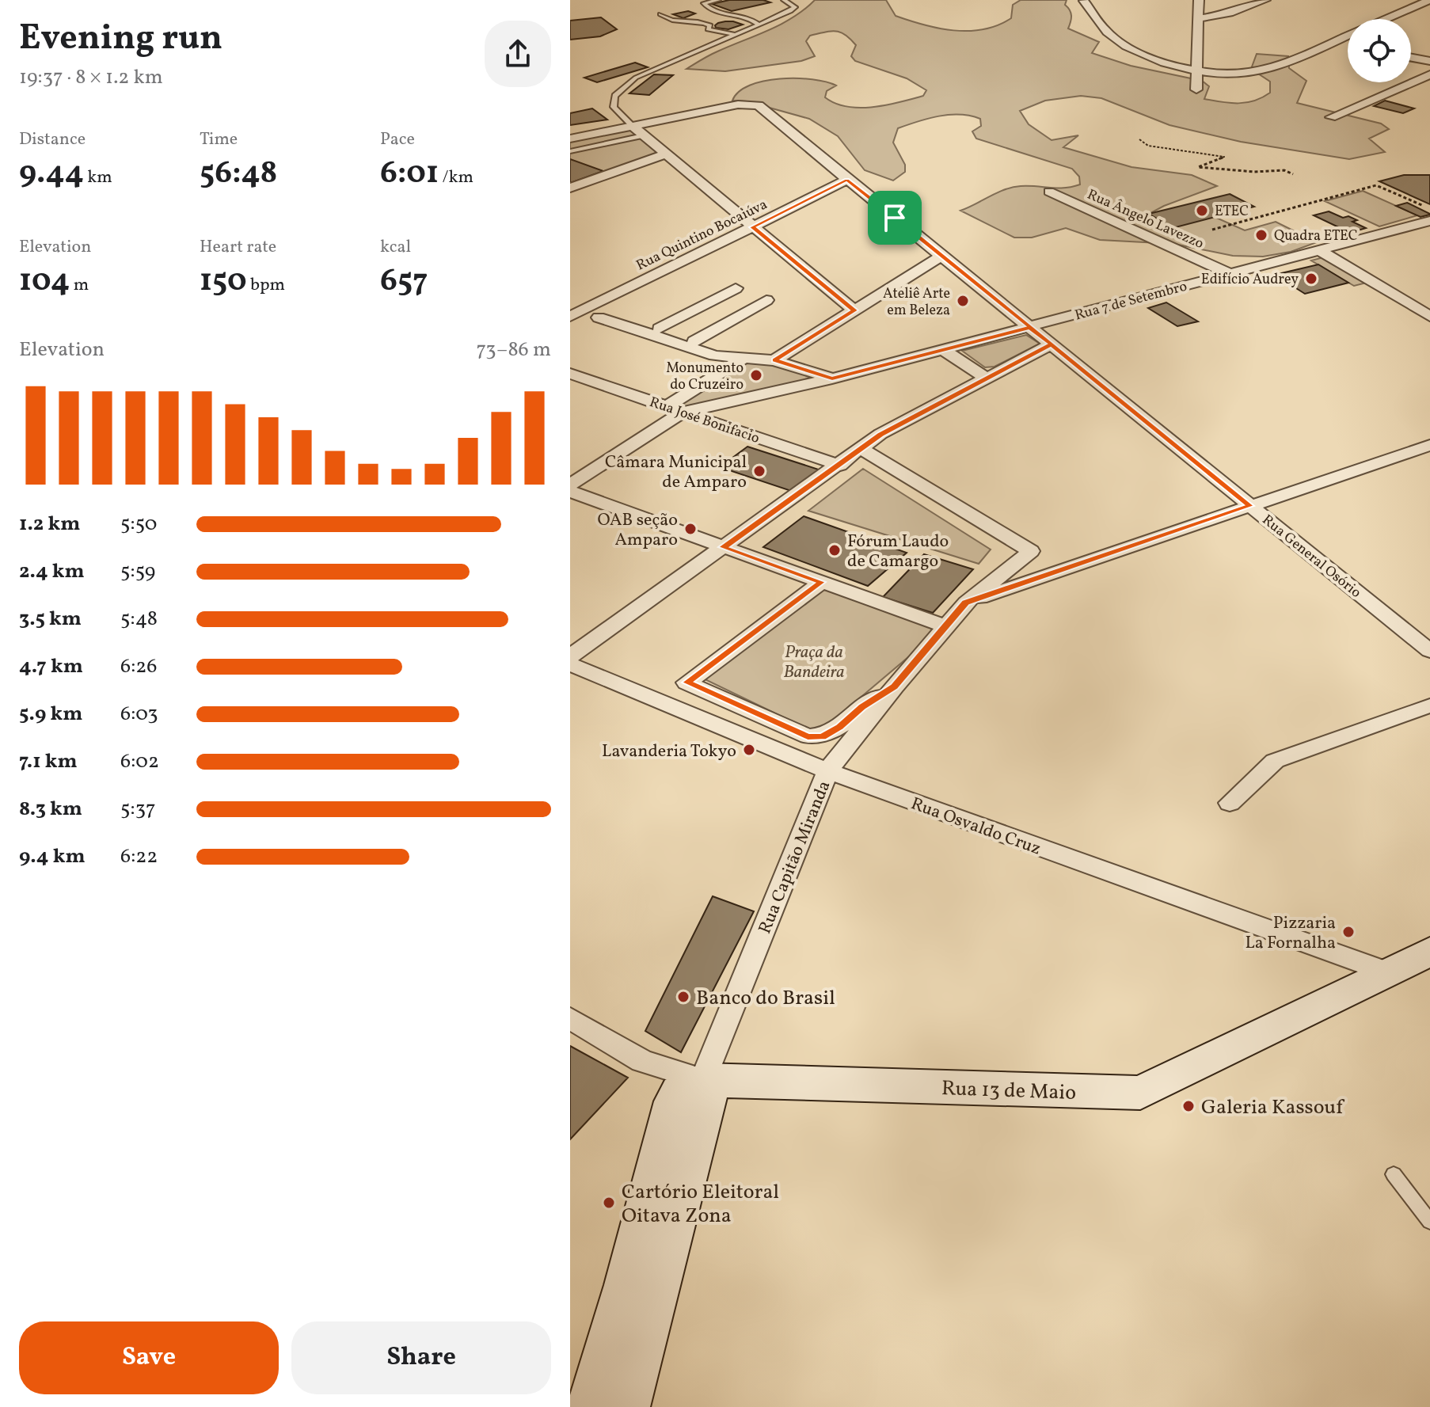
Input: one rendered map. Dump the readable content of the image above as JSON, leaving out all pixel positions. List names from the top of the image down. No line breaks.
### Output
{"streets":{"street":["Rua Ângelo Lavezzo","Rua Quintino Bocaiúva","Rua 7 de Setembro","Rua José Bonifacio","Rua General Osório","Rua Osvaldo Cruz","Rua Capitão Miranda","Rua 13 de Maio"]},"crossings":[["Rua Ângelo Lavezzo","Rua 7 de Setembro"],["Rua Quintino Bocaiúva","Rua General Osório"],["Rua 7 de Setembro","Rua José Bonifacio"],["Rua 7 de Setembro","Rua General Osório"],["Rua Osvaldo Cruz","Rua Capitão Miranda"],["Rua Osvaldo Cruz","Rua 13 de Maio"],["Rua Capitão Miranda","Rua 13 de Maio"]],"parks":["Praça da Bandeira"],"places":["ETEC","Quadra ETEC","Edifício Audrey","Ateliê Arte em Beleza","Monumento do Cruzeiro","Câmara Municipal de Amparo","OAB seção Amparo","Fórum Laudo de Camargo","Lavanderia Tokyo","Pizzaria La Fornalha","Banco do Brasil","Galeria Kassouf","Cartório Eleitoral Oitava Zona"],"page":{"heading":["Evening run","19:37 · 8 × 1.2 km"],"stats":[["Distance","9.44 km"],["Time","56:48"],["Pace","6:01 /km"],["Elevation","104 m"],["Heart rate","150 bpm"],["kcal","657"]],"chart":["Elevation","73–86 m"],"list":[{"name":"1.2 km","note":"5:50"},{"name":"2.4 km","note":"5:59"},{"name":"3.5 km","note":"5:48"},{"name":"4.7 km","note":"6:26"},{"name":"5.9 km","note":"6:03"},{"name":"7.1 km","note":"6:02"},{"name":"8.3 km","note":"5:37"},{"name":"9.4 km","note":"6:22"}],"buttons":["Save","Share"]}}
